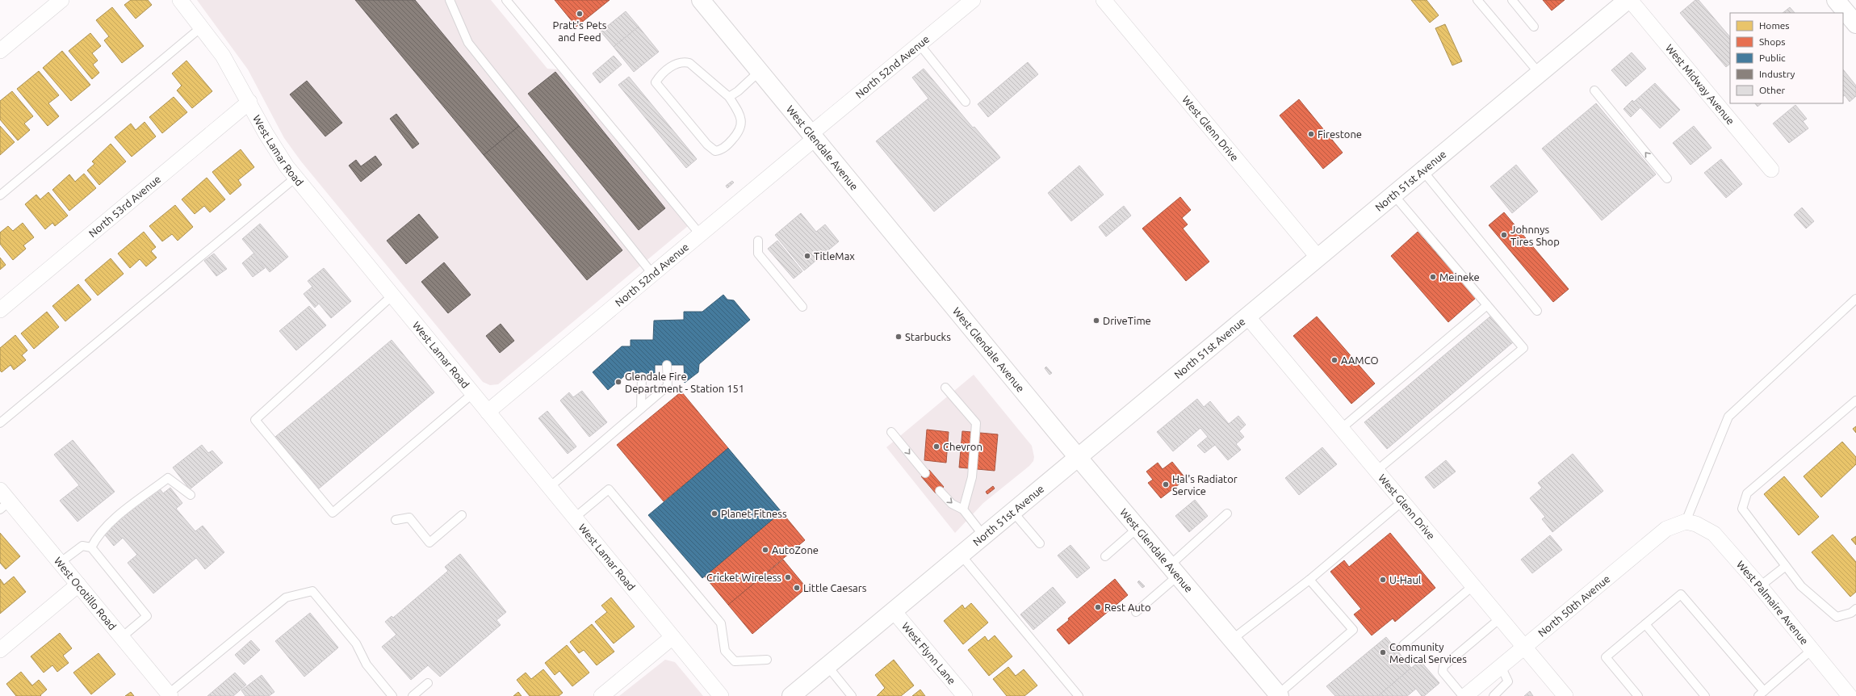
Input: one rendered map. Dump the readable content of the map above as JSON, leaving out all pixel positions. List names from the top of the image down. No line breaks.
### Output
{"streets":{"main road":["West Glendale Avenue","North 51st Avenue"],"street":["North 52nd Avenue","West Midway Avenue","West Glenn Drive","West Lamar Road","North 53rd Avenue","West Ocotillo Road","West Palmaire Avenue","North 50th Avenue","West Flynn Lane"]},"crossings":[["North 52nd Avenue","West Glendale Avenue"],["North 52nd Avenue","West Lamar Road"],["West Glenn Drive","North 51st Avenue"],["West Glenn Drive","North 50th Avenue"],["West Glendale Avenue","North 51st Avenue"],["West Lamar Road","North 53rd Avenue"],["North 51st Avenue","West Flynn Lane"],["West Palmaire Avenue","North 50th Avenue"]],"places":["Pratt's Pets and Feed","Firestone","Johnnys Tires Shop","TitleMax","Meineke","DriveTime","Starbucks","AAMCO","Glendale Fire Department - Station 151","Chevron","Hal's Radiator Service","Planet Fitness","AutoZone","Cricket Wireless","U-Haul","Little Caesars","Rest Auto","Community Medical Services"],"legend":["Homes","Shops","Public","Industry","Other"]}
